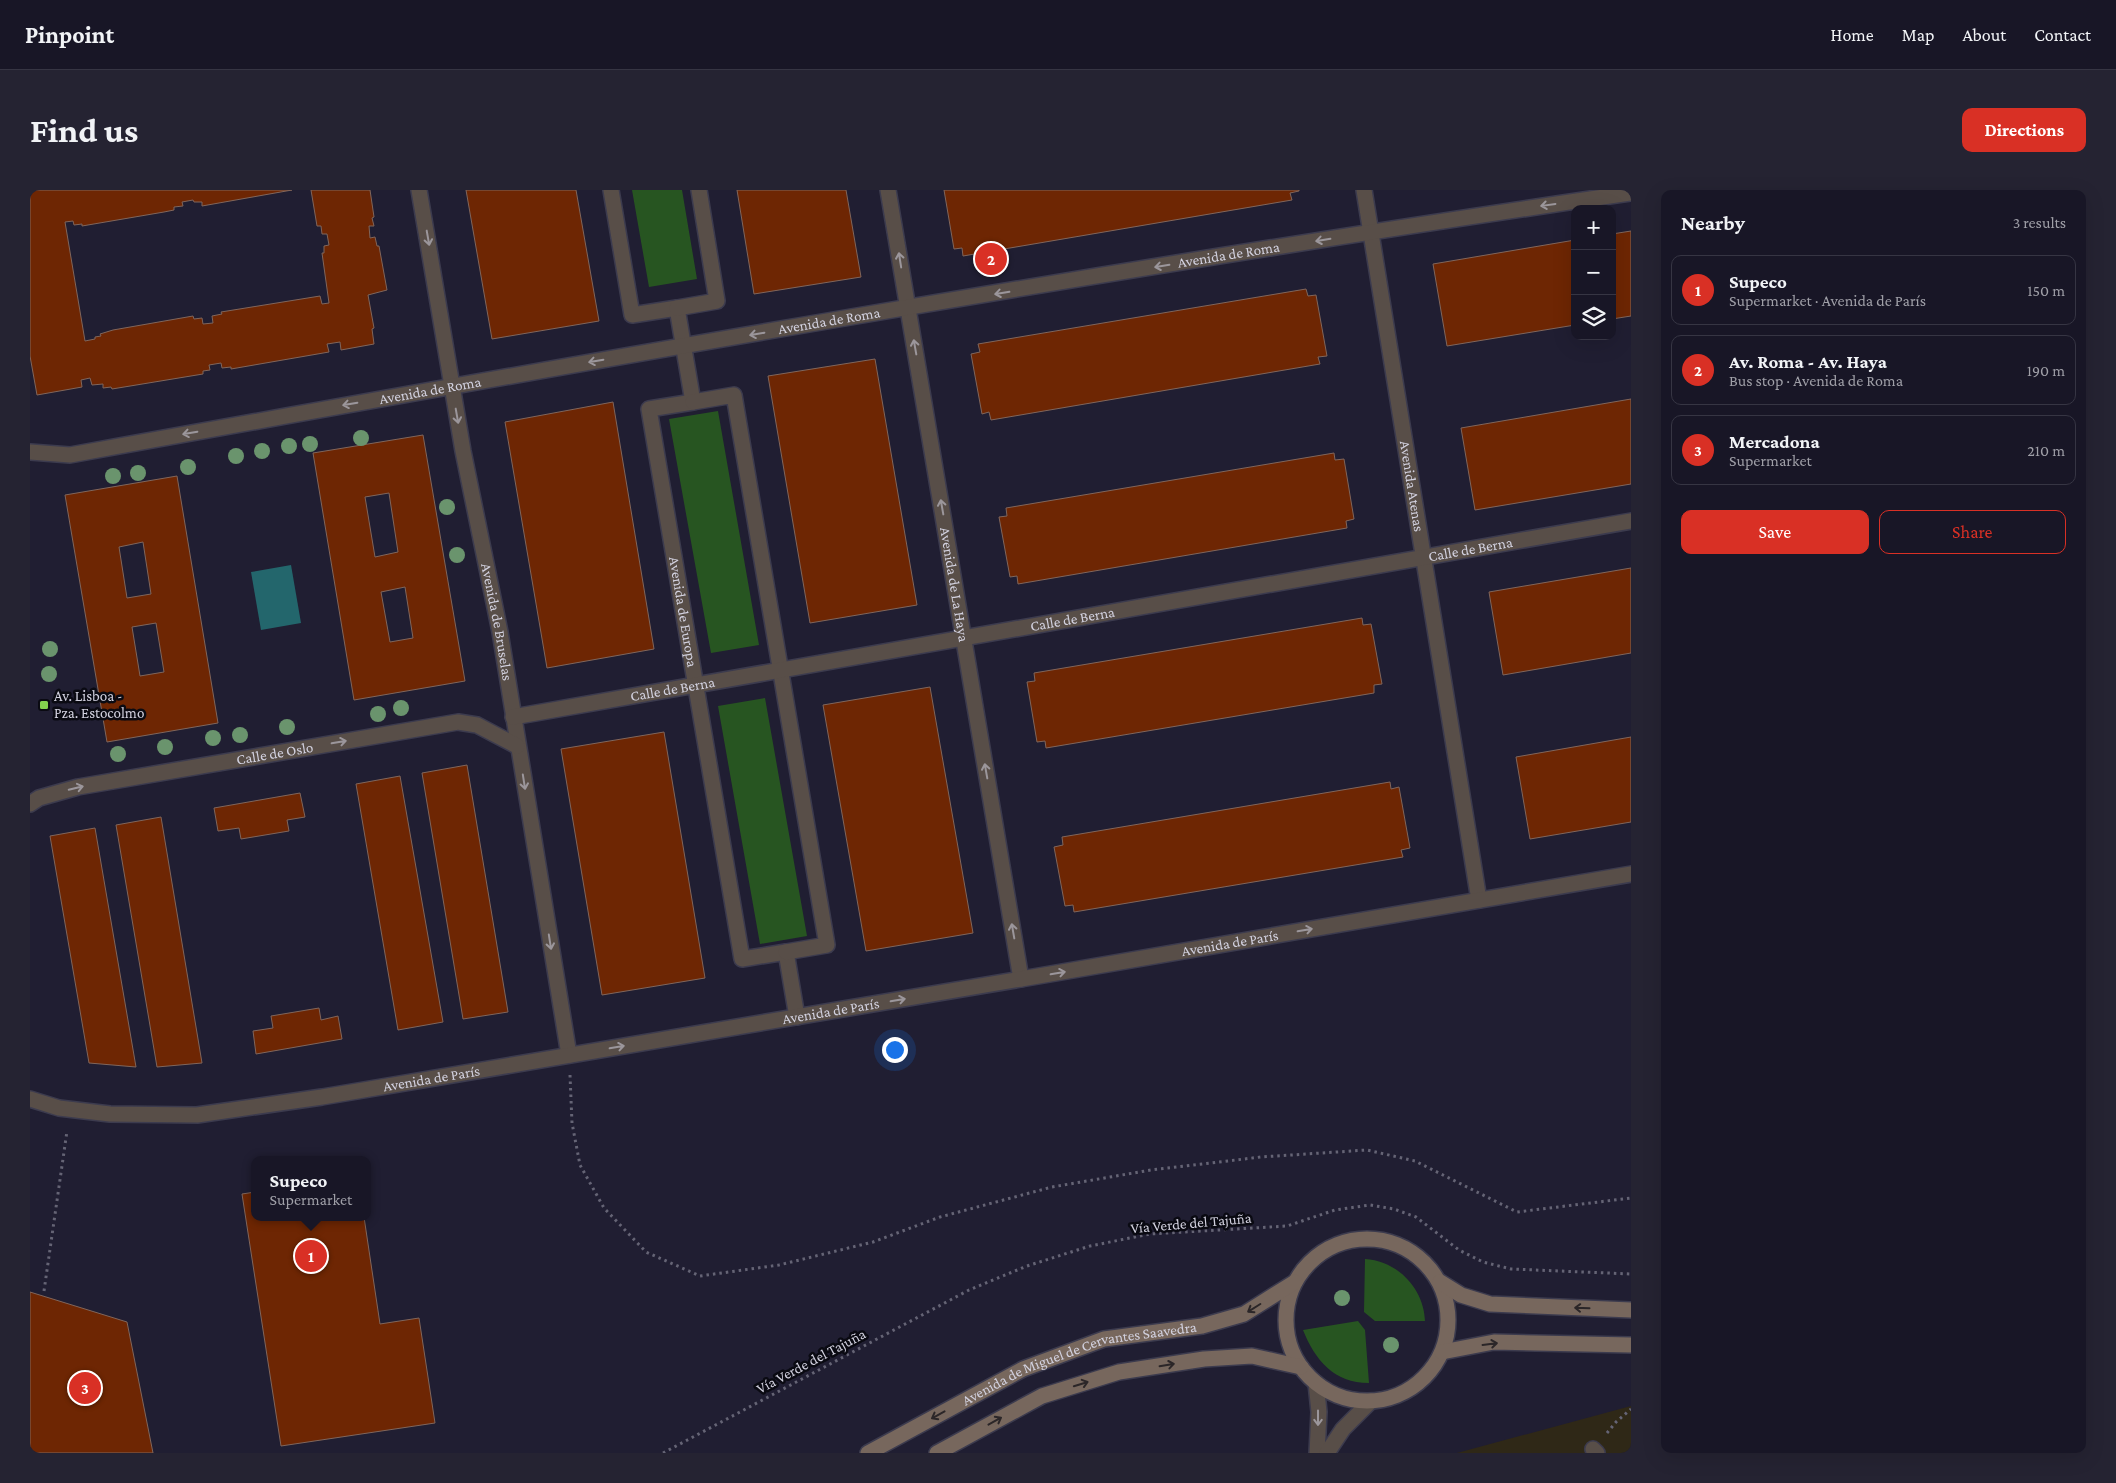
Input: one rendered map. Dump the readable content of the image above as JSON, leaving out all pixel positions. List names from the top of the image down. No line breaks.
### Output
{"streets":{"main road":["Avenida de Miguel de Cervantes Saavedra"],"street":["Avenida de Roma","Avenida Atenas","Calle de Berna","Avenida de La Haya","Avenida de Europa","Avenida de Bruselas","Calle de Oslo","Avenida de París"],"path":["Vía Verde del Tajuña"]},"crossings":[["Avenida de Roma","Avenida Atenas"],["Avenida de Roma","Avenida de La Haya"],["Avenida de Roma","Avenida de Bruselas"],["Avenida Atenas","Calle de Berna"],["Avenida Atenas","Avenida de París"],["Calle de Berna","Avenida de La Haya"],["Calle de Berna","Avenida de Europa"],["Calle de Berna","Avenida de Bruselas"],["Avenida de La Haya","Avenida de París"],["Avenida de Bruselas","Calle de Oslo"],["Avenida de Bruselas","Avenida de París"]],"one_way":["Avenida de Roma","Avenida de La Haya","Avenida de Bruselas","Calle de Oslo","Avenida de París"],"places":{"transit":["Av. Lisboa - Pza. Estocolmo"]},"page":{"header":"Pinpoint","nav":["Home","Map","About","Contact"],"buttons":["Directions",["Save","Share"]],"title":"Find us","heading":["Nearby","3 results"],"map_buttons":["+","−"],"pins":["2","1","3"],"list":[{"mark":"1","name":"Supeco","note":"Supermarket · Avenida de París","value":"150 m"},{"mark":"2","name":"Av. Roma - Av. Haya","note":"Bus stop · Avenida de Roma","value":"190 m"},{"mark":"3","name":"Mercadona","note":"Supermarket","value":"210 m"}],"popup":["Supeco","Supermarket"]}}
